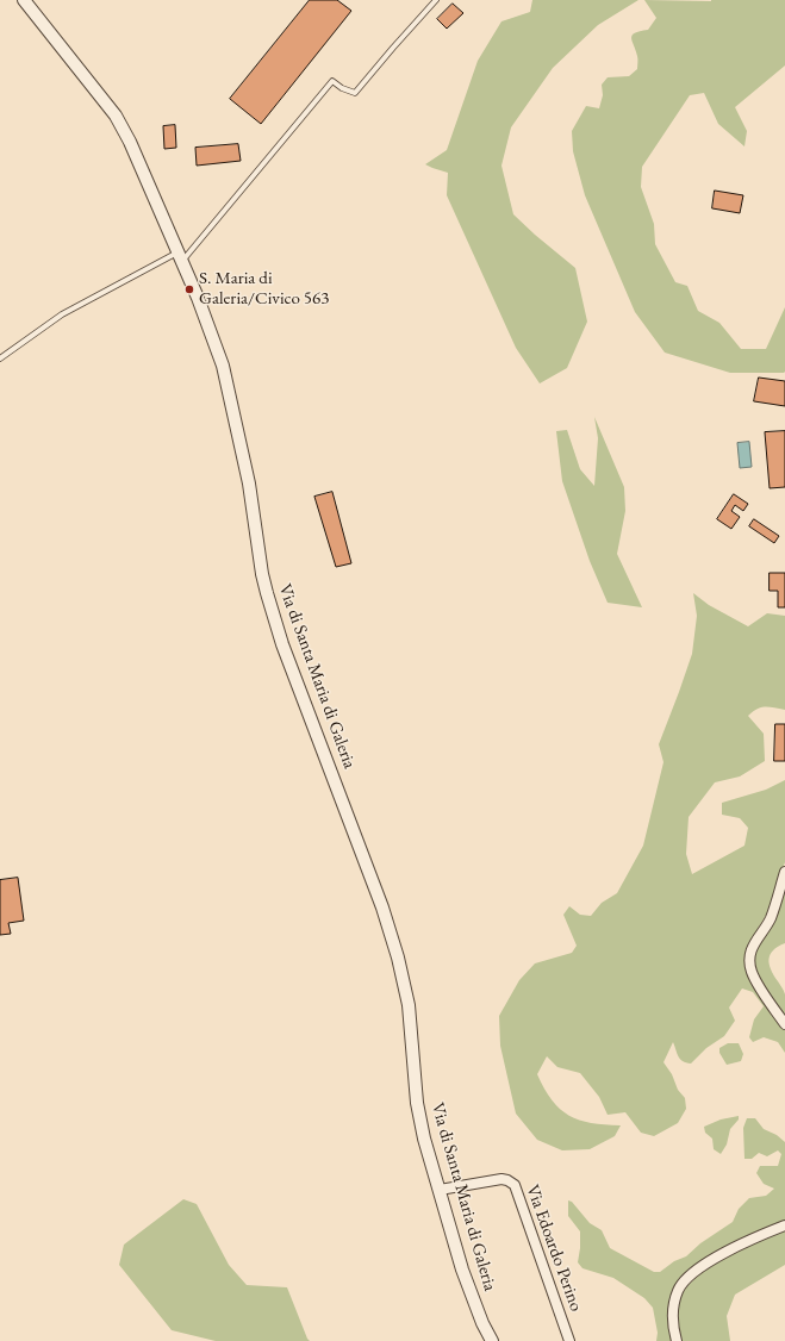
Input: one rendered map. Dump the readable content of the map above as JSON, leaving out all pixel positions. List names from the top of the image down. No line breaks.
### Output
{"streets":{"street":["Via di Santa Maria di Galeria","Via Edoardo Perino"]},"crossings":[["Via di Santa Maria di Galeria","Via Edoardo Perino"]],"places":["S. Maria di Galeria/Civico 563"]}
